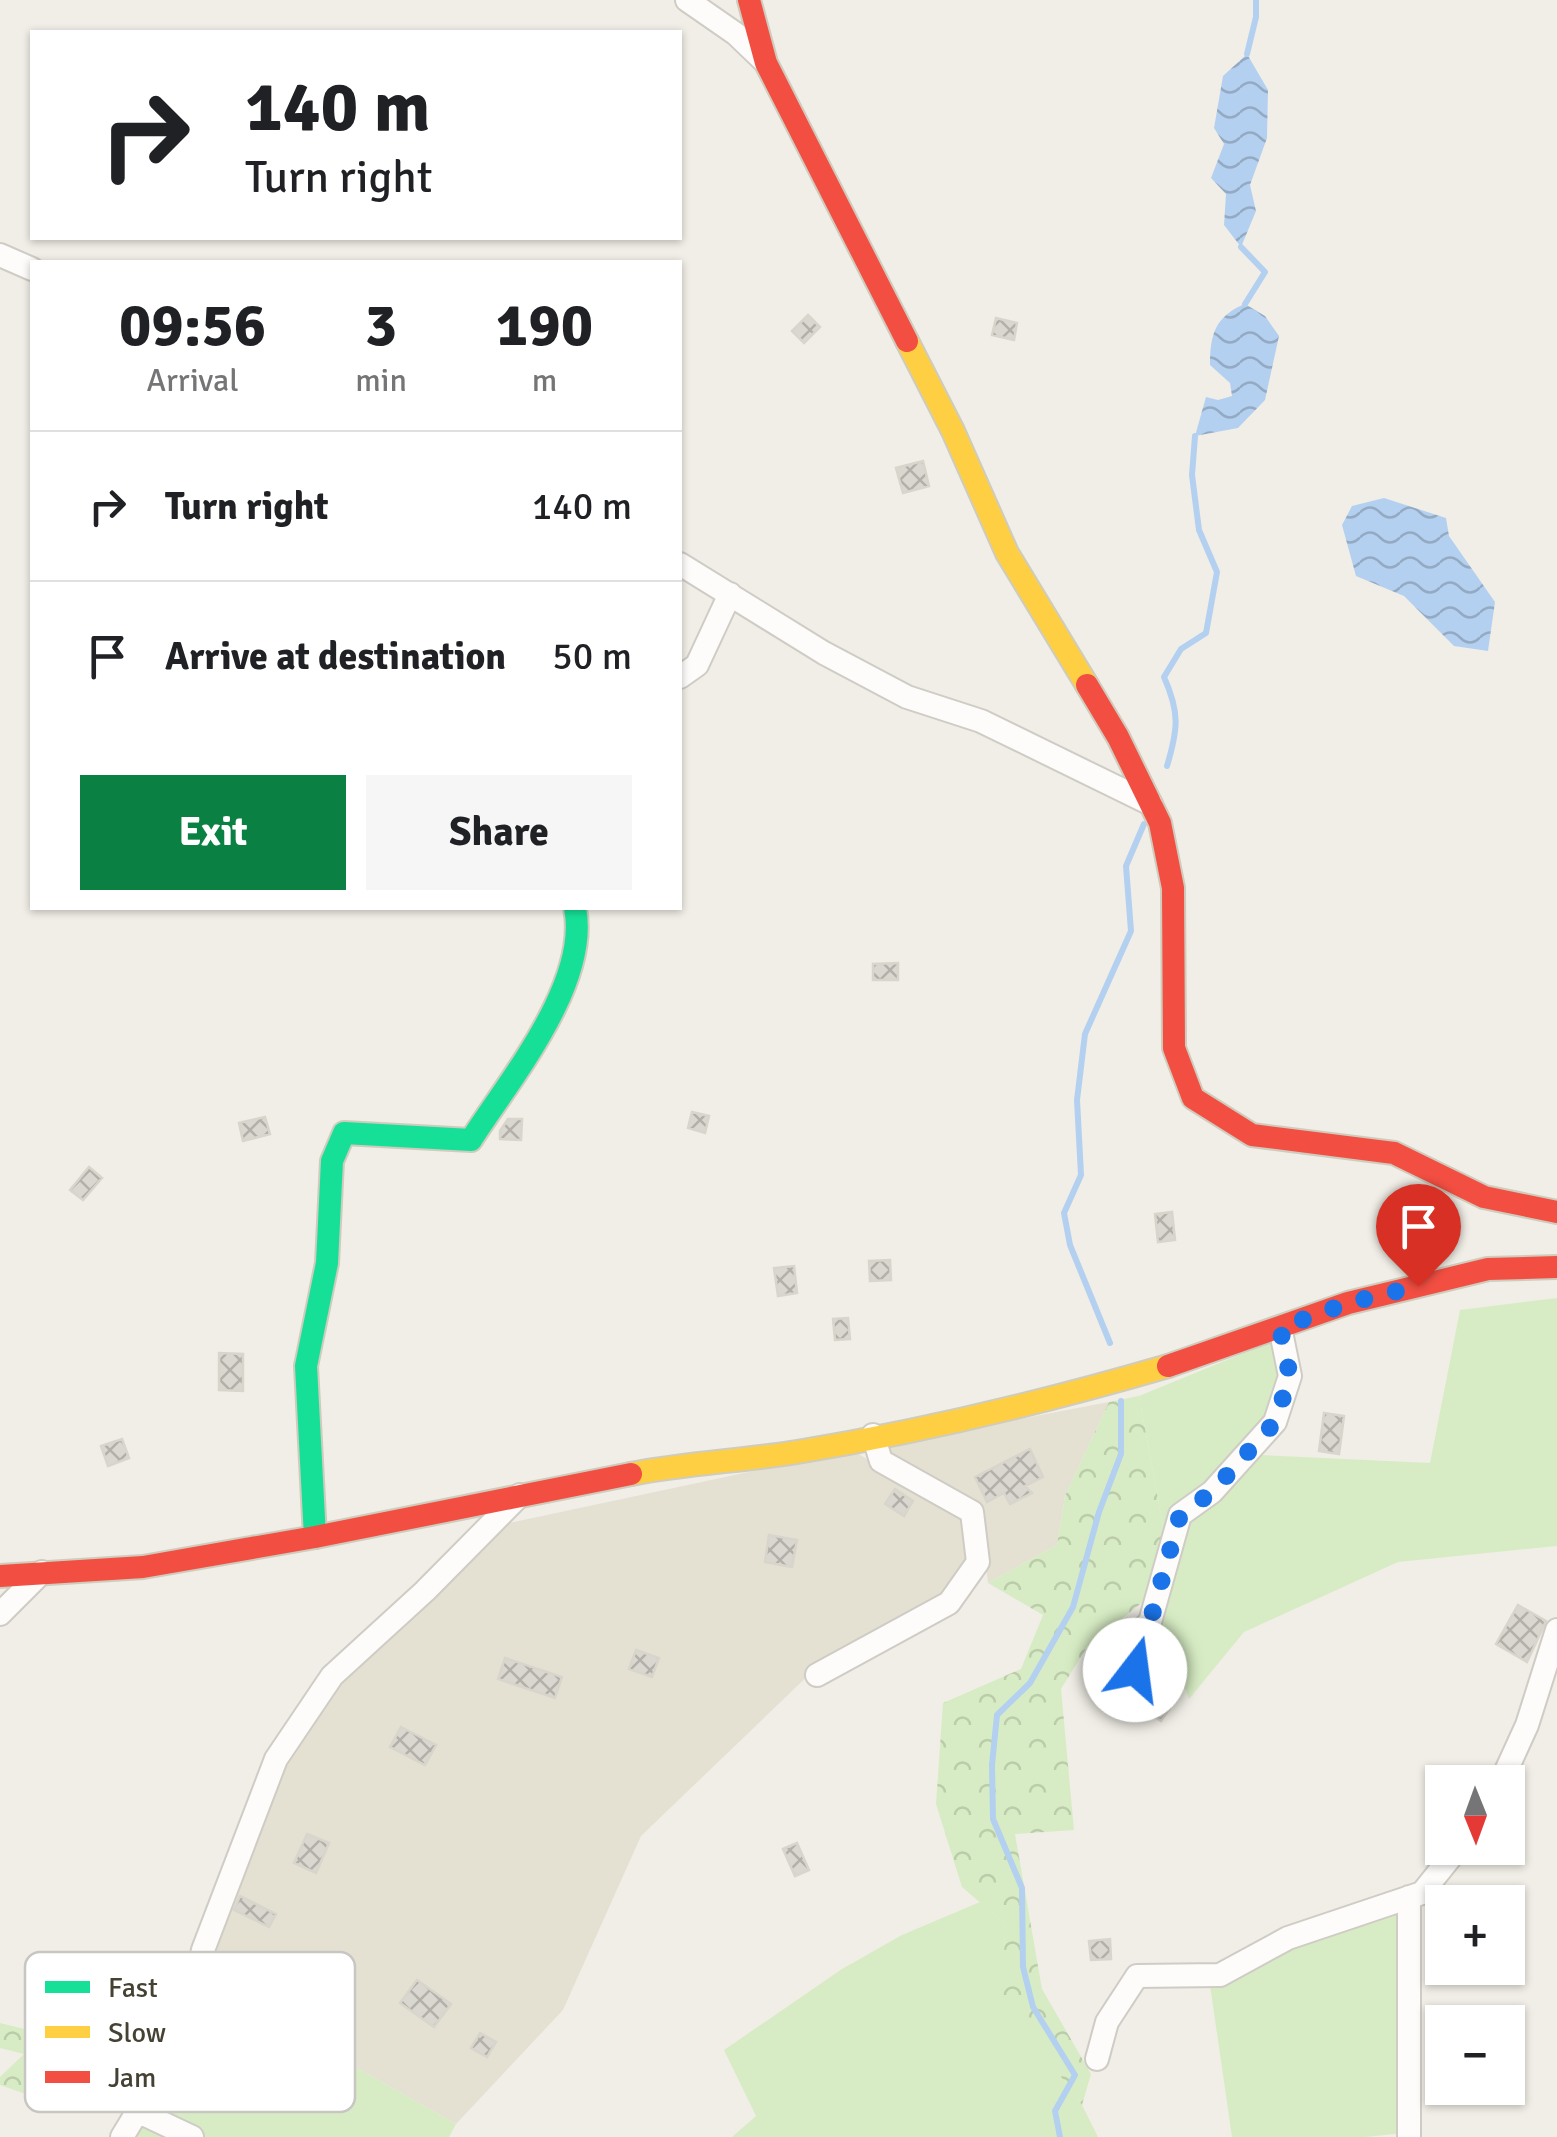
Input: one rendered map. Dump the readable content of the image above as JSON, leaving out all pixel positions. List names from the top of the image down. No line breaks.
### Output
{"legend":["Fast","Slow","Jam"],"north":"bottom","page":{"turn":["140 m","Turn right"],"eta":["09:56","Arrival","3","min","190","m"],"list":[{"name":"Turn right","value":"140 m"},{"name":"Arrive at destination","value":"50 m"}],"buttons":["Exit","Share"],"map_buttons":["+","−"]}}
